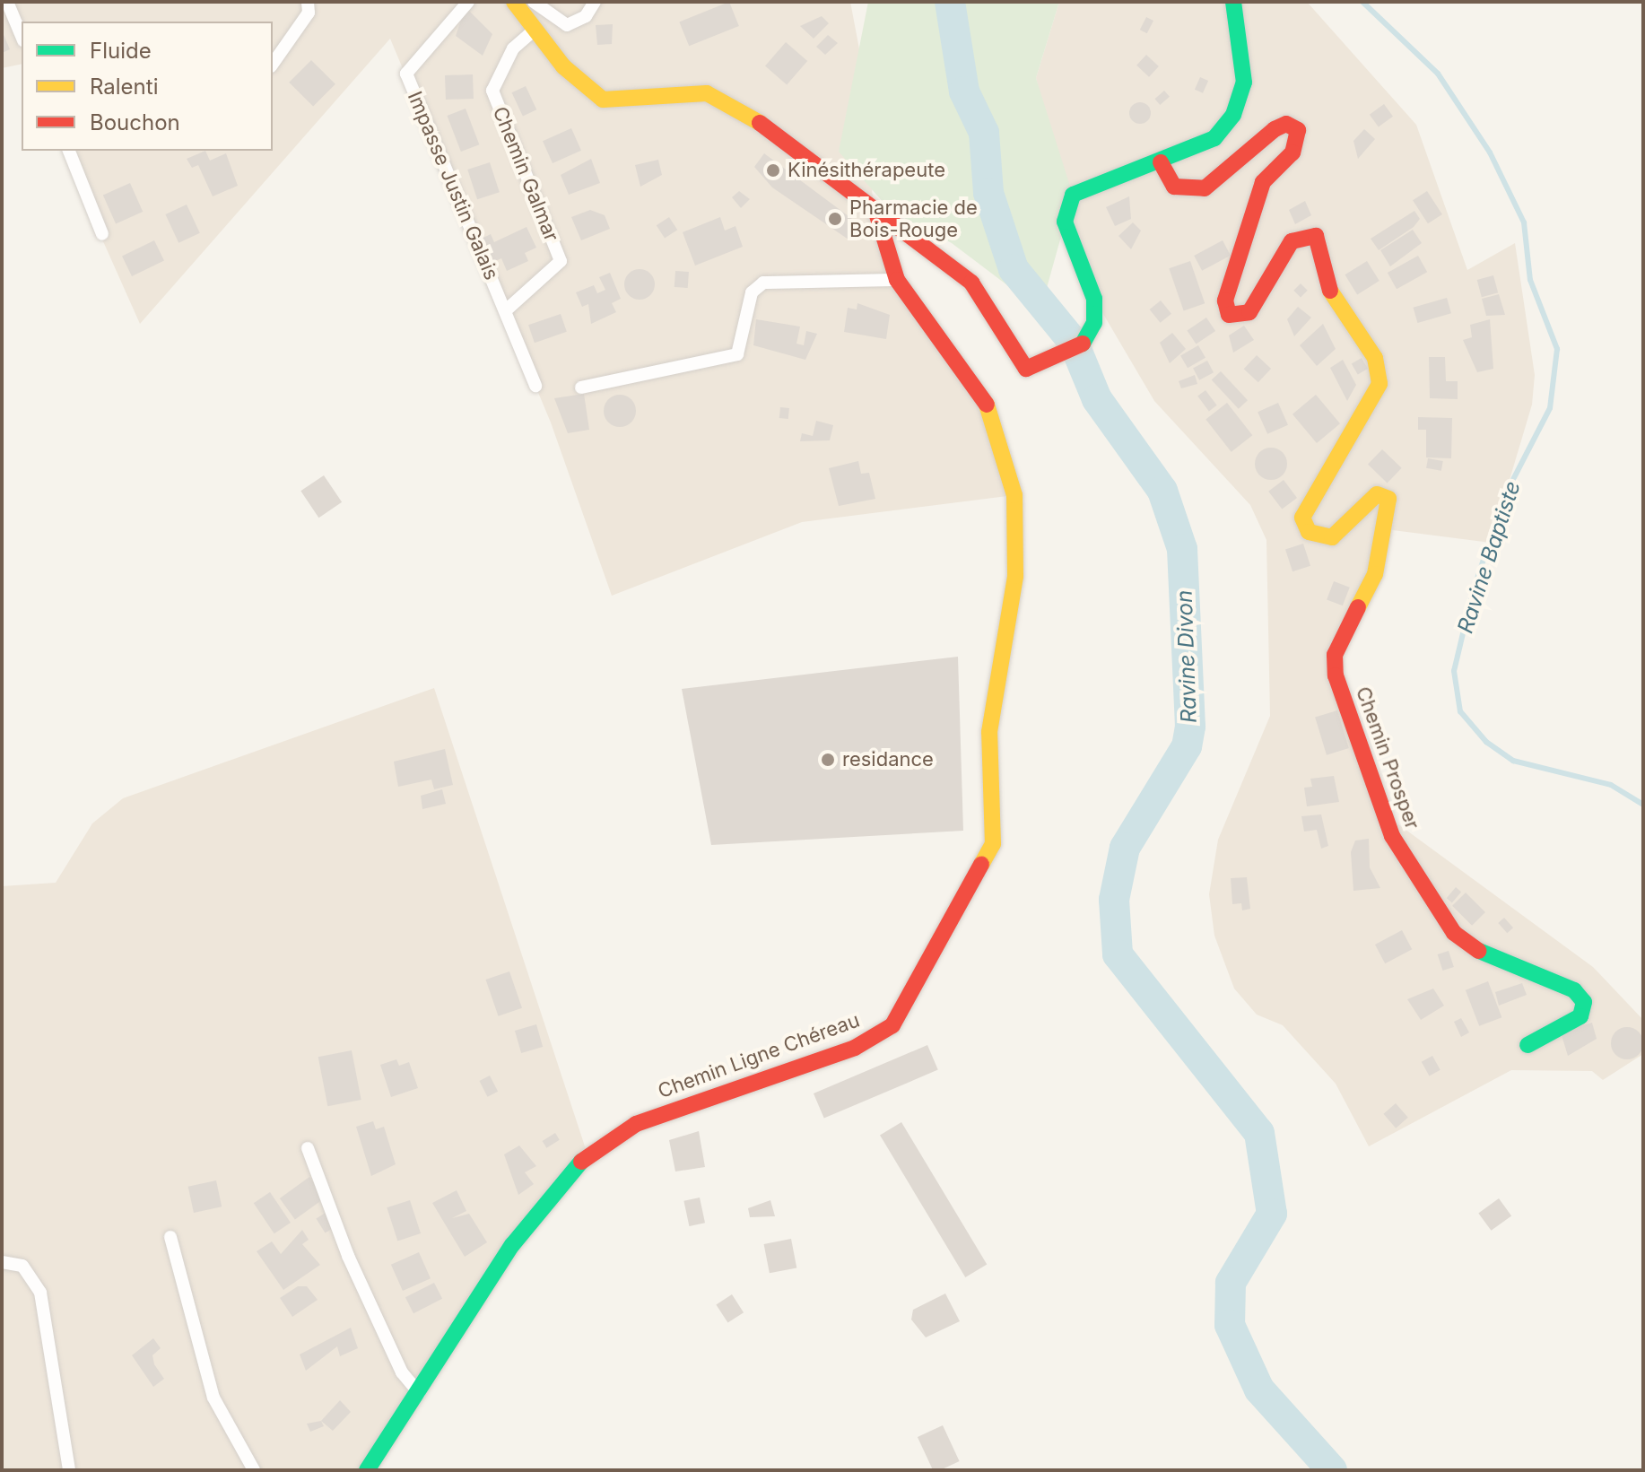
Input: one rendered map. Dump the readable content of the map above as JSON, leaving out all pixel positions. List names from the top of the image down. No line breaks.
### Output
{"streets":{"street":["Chemin Galmar","Impasse Justin Galais","Chemin Prosper","Chemin Ligne Chéreau"]},"crossings":[["Chemin Galmar","Impasse Justin Galais"]],"water":["Ravine Baptiste","Ravine Divon"],"places":["Kinésithérapeute","Pharmacie de Bois-Rouge","residance"],"legend":["Fluide","Ralenti","Bouchon"]}
